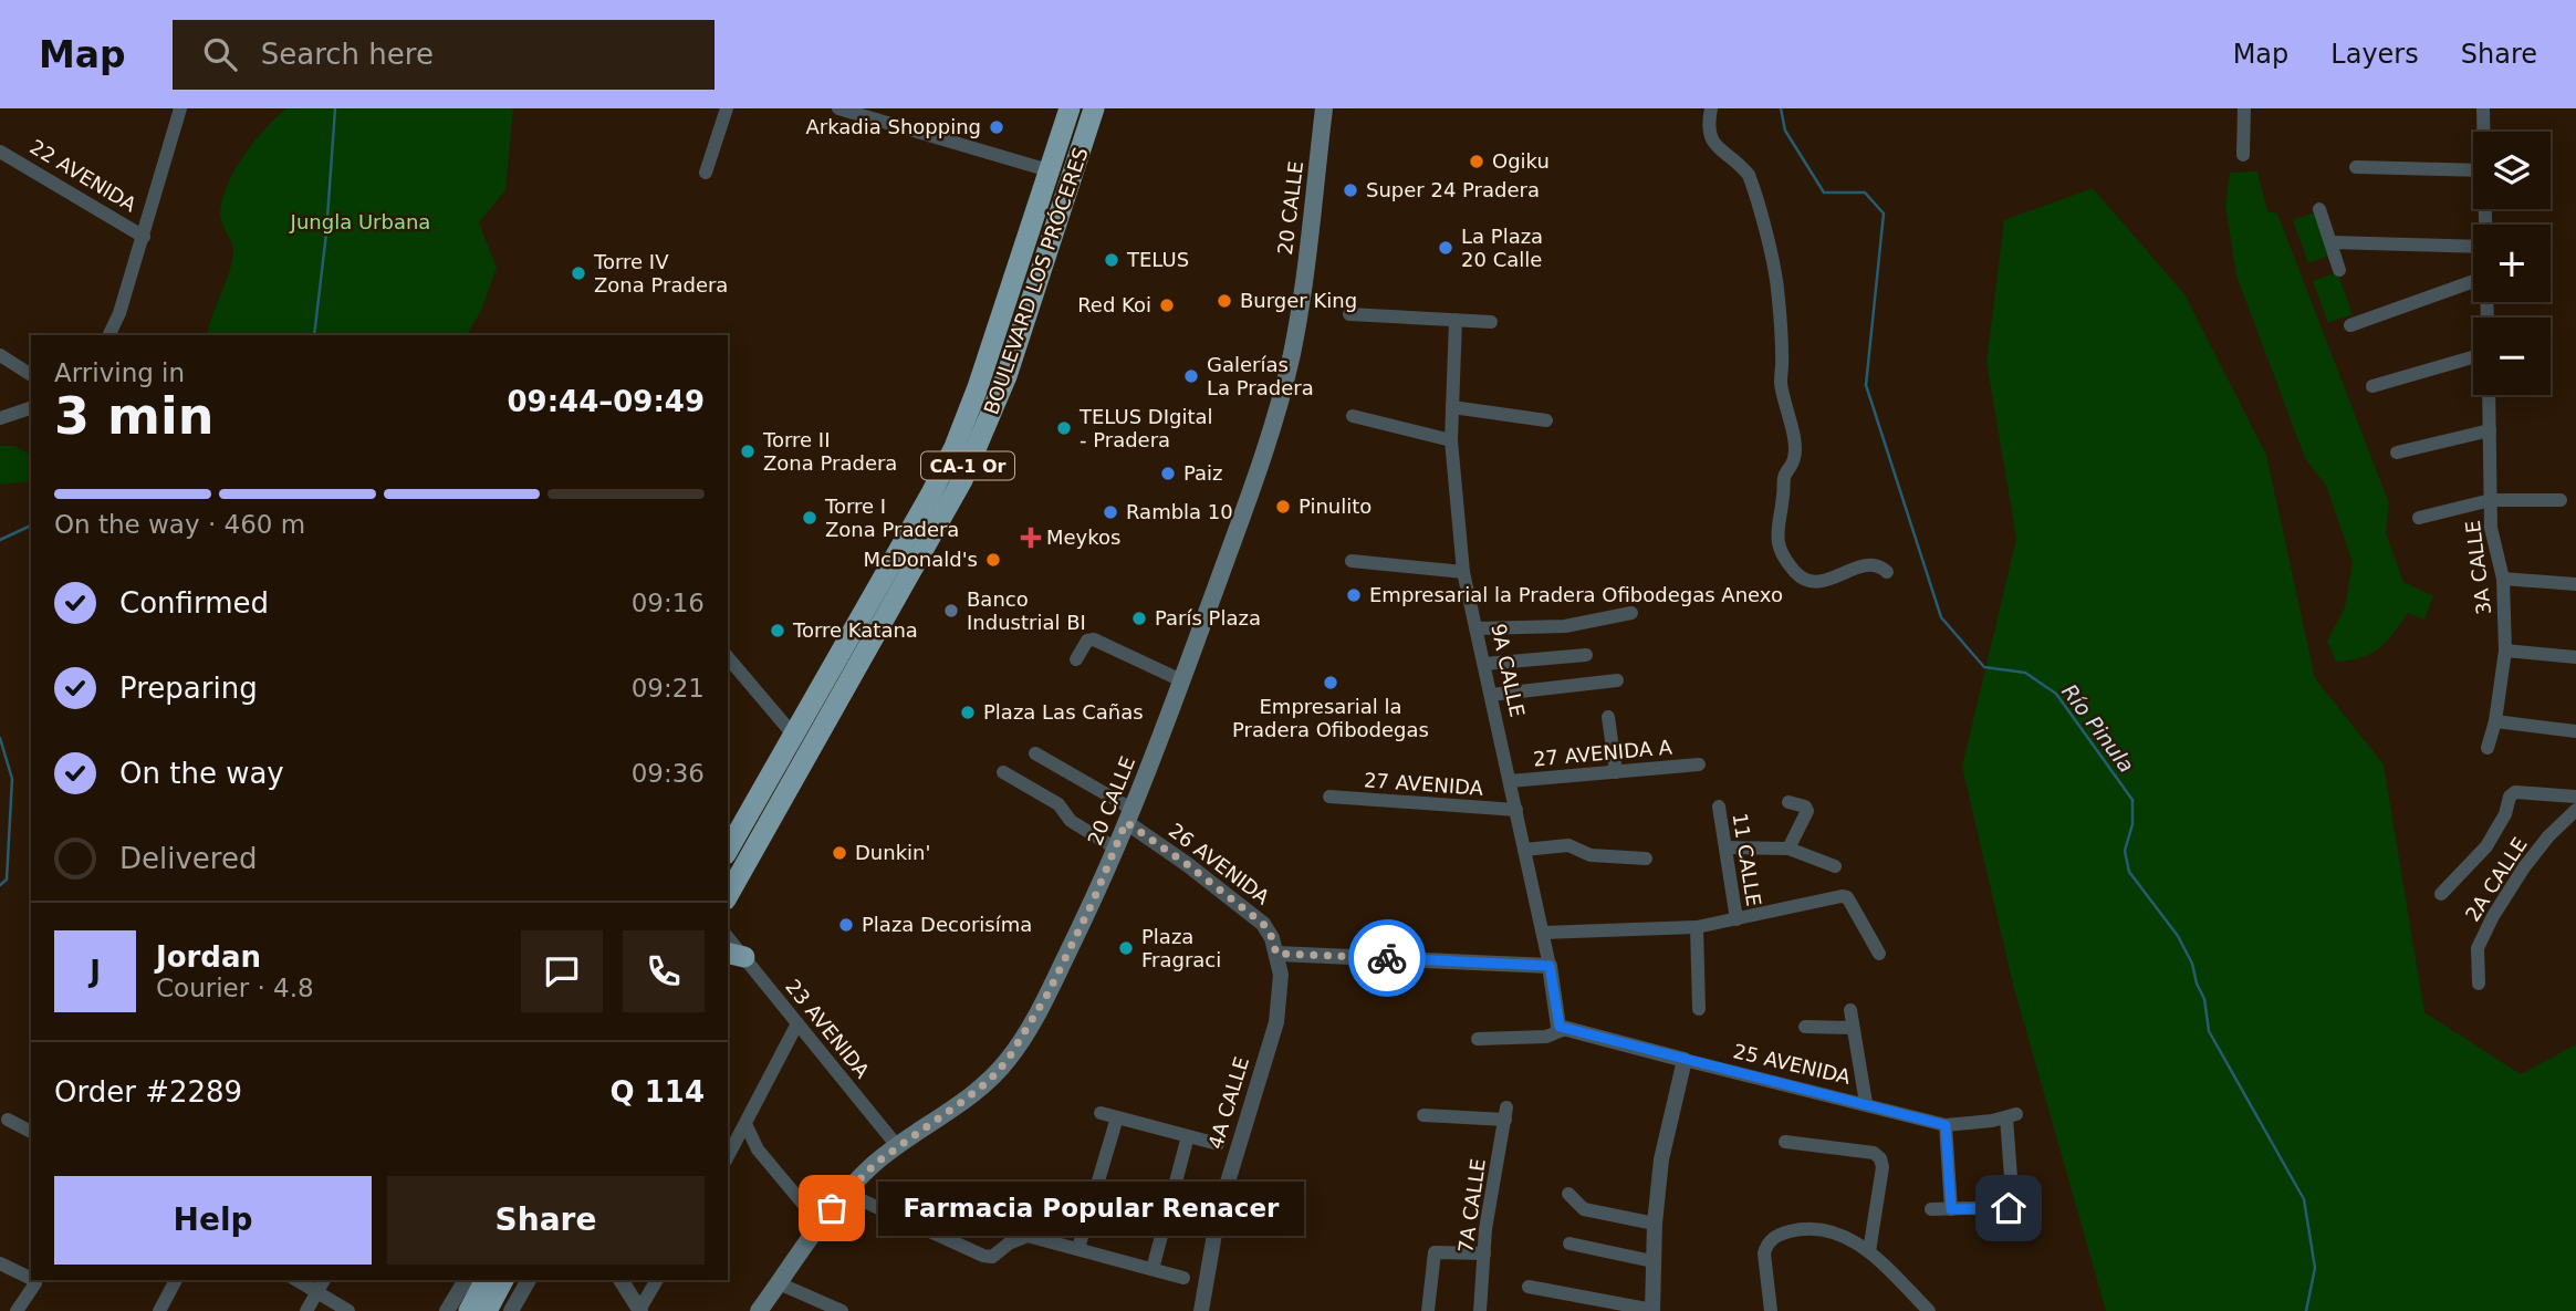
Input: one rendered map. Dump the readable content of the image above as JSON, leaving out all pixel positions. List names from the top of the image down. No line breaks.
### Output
{"streets":{"highway":["BOULEVARD LOS PRÓCERES","CA-1 Or"],"main road":["20 CALLE"],"street":["22 AVENIDA","3A CALLE","9A CALLE","27 AVENIDA A","27 AVENIDA","11 CALLE","26 AVENIDA","2A CALLE","23 AVENIDA","25 AVENIDA","4A CALLE","7A CALLE"]},"crossings":[["20 CALLE","26 AVENIDA"],["20 CALLE","23 AVENIDA"],["9A CALLE","27 AVENIDA A"],["9A CALLE","27 AVENIDA"],["9A CALLE","25 AVENIDA"],["26 AVENIDA","4A CALLE"]],"water":["Río Pinula"],"parks":["Jungla Urbana"],"places":{"other":["Arkadia Shopping","Ogiku","Super 24 Pradera","La Plaza 20 Calle","TELUS","Torre IV Zona Pradera","Burger King","Red Koi","Galerías La Pradera","TELUS DIgital - Pradera","Torre II Zona Pradera","Paiz","Pinulito","Rambla 10","Torre I Zona Pradera","McDonald's","Empresarial la Pradera Ofibodegas Anexo","Banco Industrial BI","París Plaza","Torre Katana","Empresarial la Pradera Ofibodegas","Plaza Las Cañas","Dunkin'","Plaza Decorisíma","Plaza Fragraci","Farmacia Popular Renacer"],"health":["Meykos"]},"page":{"header":"Map","search":"Search here","nav":["Map","Layers","Share"],"map_buttons":["+","−"],"heading":["3 min","Arriving in","09:44–09:49"],"panel":["Jordan","Courier · 4.8","Order #2289","Q 114"],"bar":"On the way · 460 m","list":[["Confirmed","09:16"],["Preparing","09:21"],["On the way","09:36"],"Delivered"],"round":"J","buttons":["Help","Share"],"bubble":"Farmacia Popular Renacer"}}
